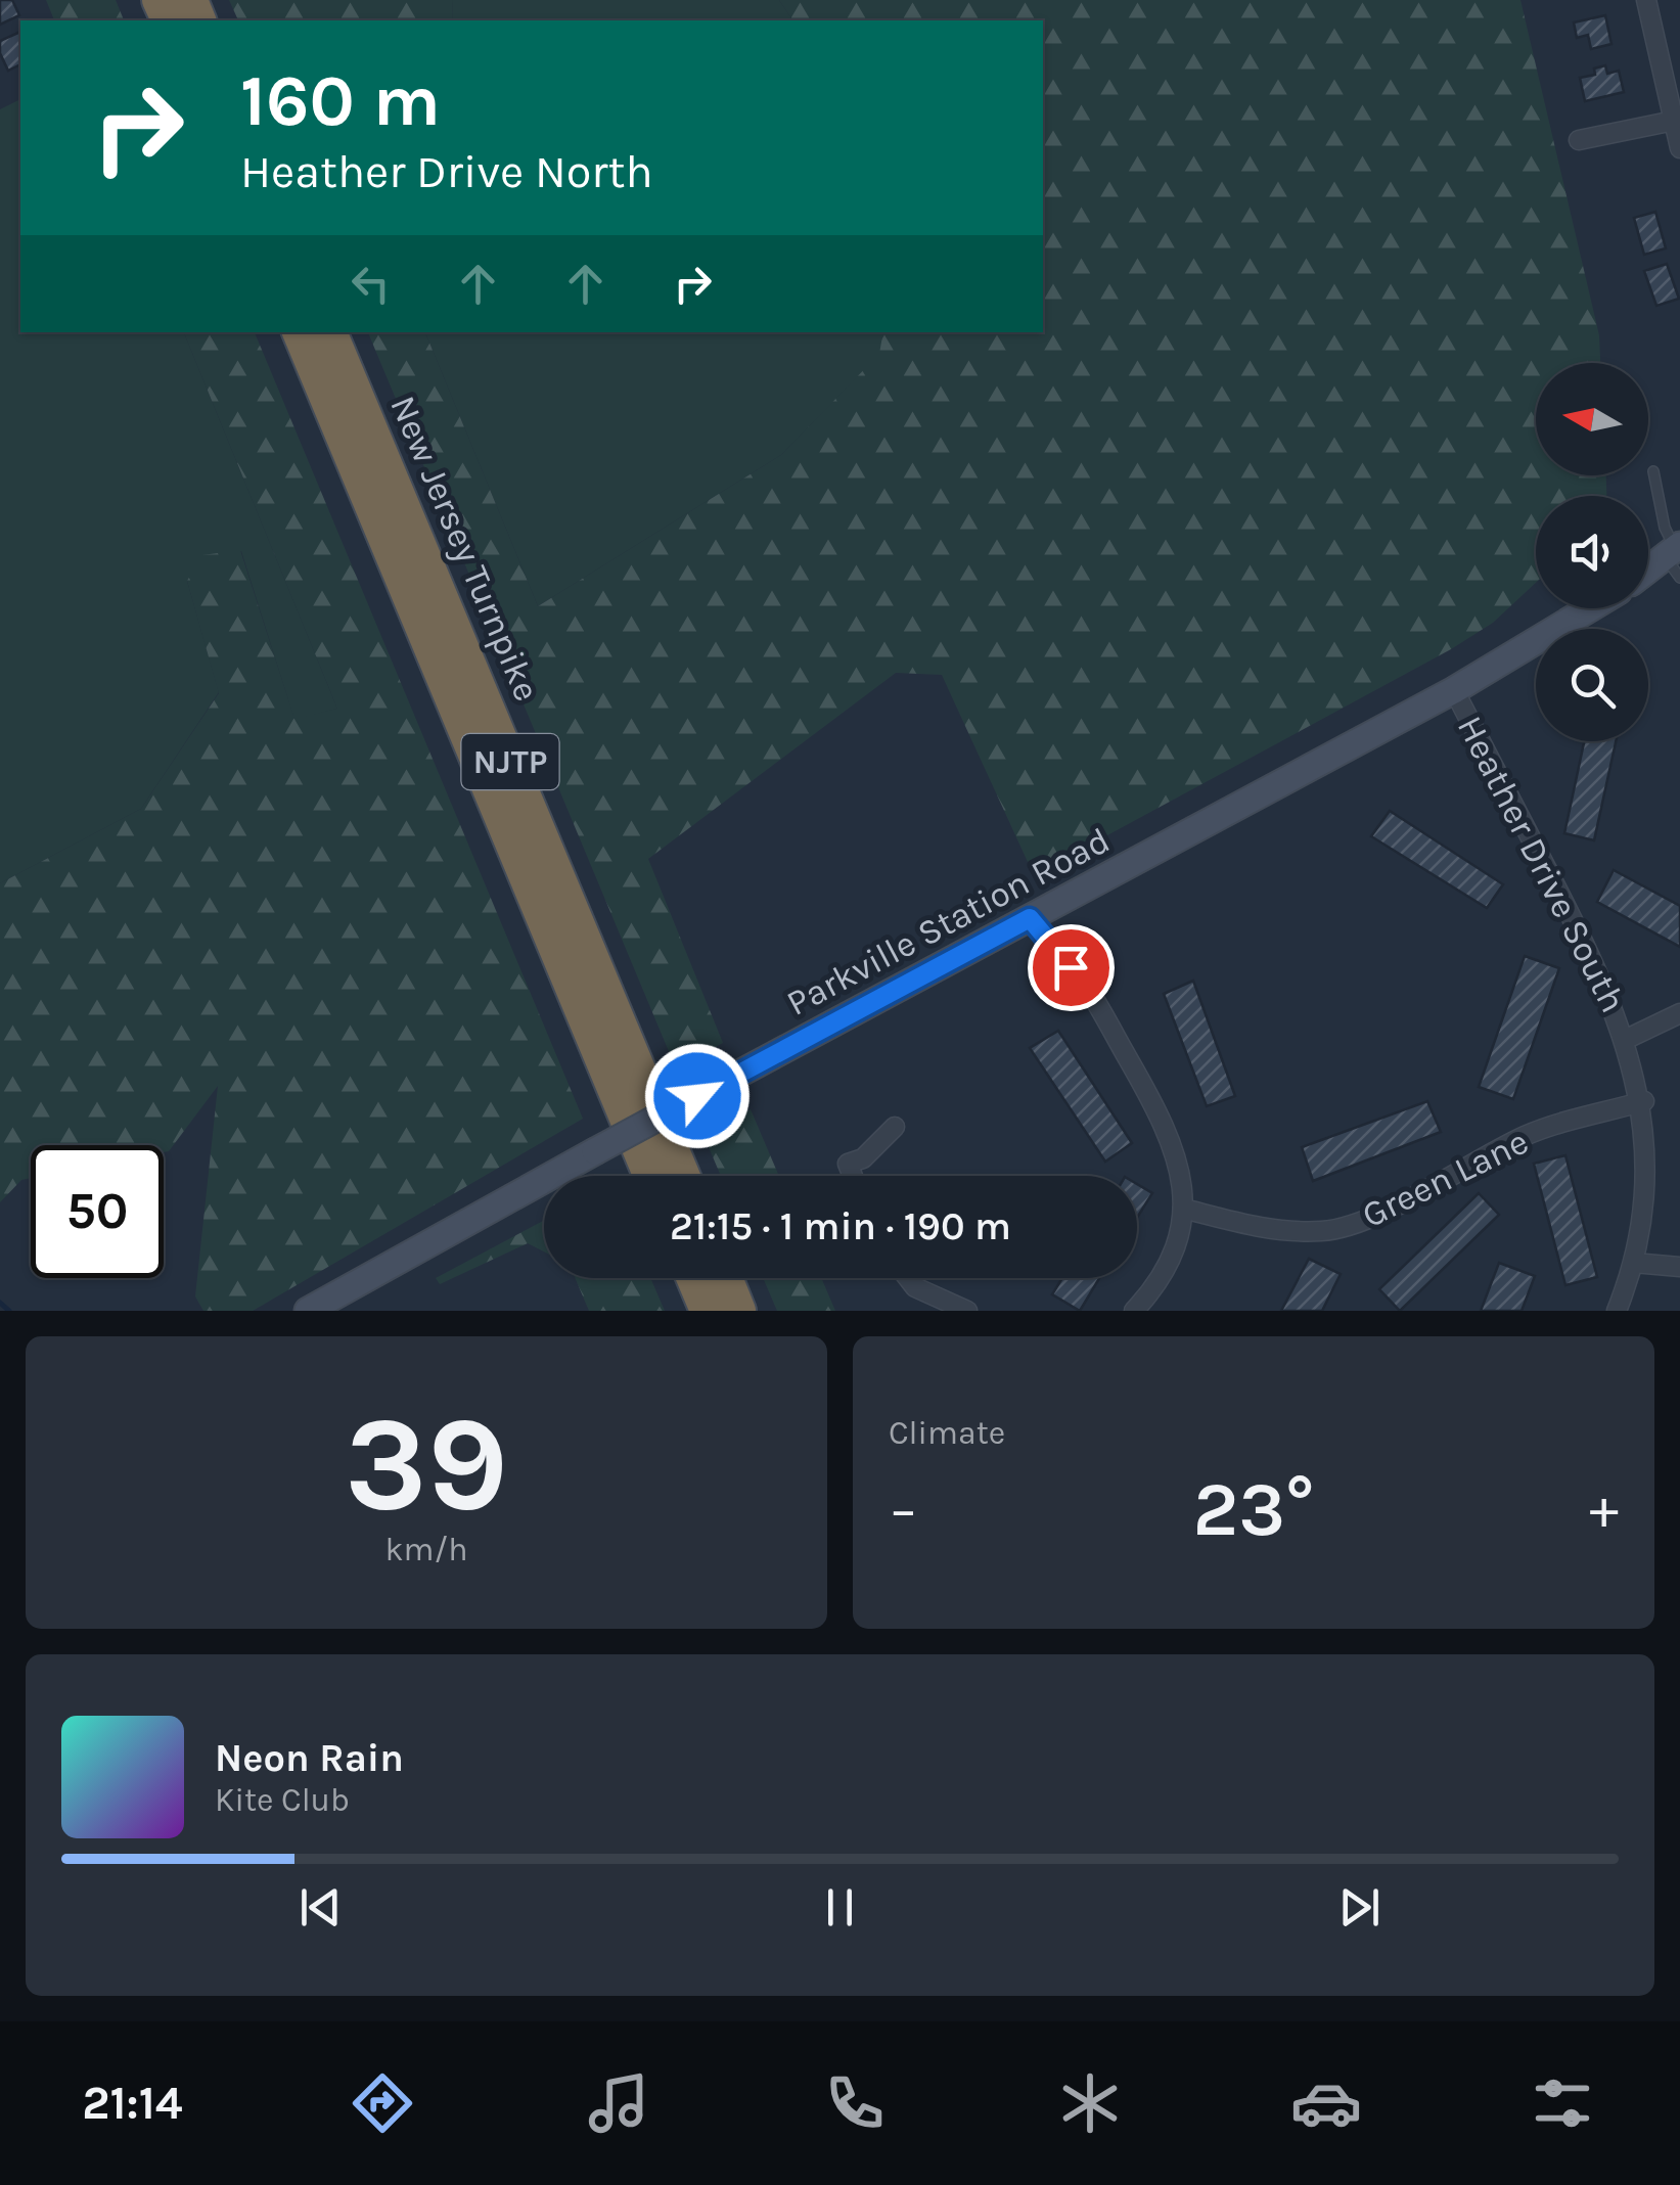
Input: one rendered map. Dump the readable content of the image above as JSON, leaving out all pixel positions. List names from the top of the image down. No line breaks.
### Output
{"streets":{"highway":["New Jersey Turnpike","NJTP"],"main road":["Parkville Station Road"],"street":["Heather Drive South","Green Lane"]},"crossings":[["Heather Drive South","Parkville Station Road"],["Heather Drive South","Green Lane"]],"north":"left","page":{"turn":["160 m","Heather Drive North"],"limit":"50","trip":"21:15 · 1 min · 190 m","tile":[["39","km/h"],"Climate"],"heat":["−","23°","+"],"song":["Neon Rain","Kite Club"],"tabs":"21:14"}}
